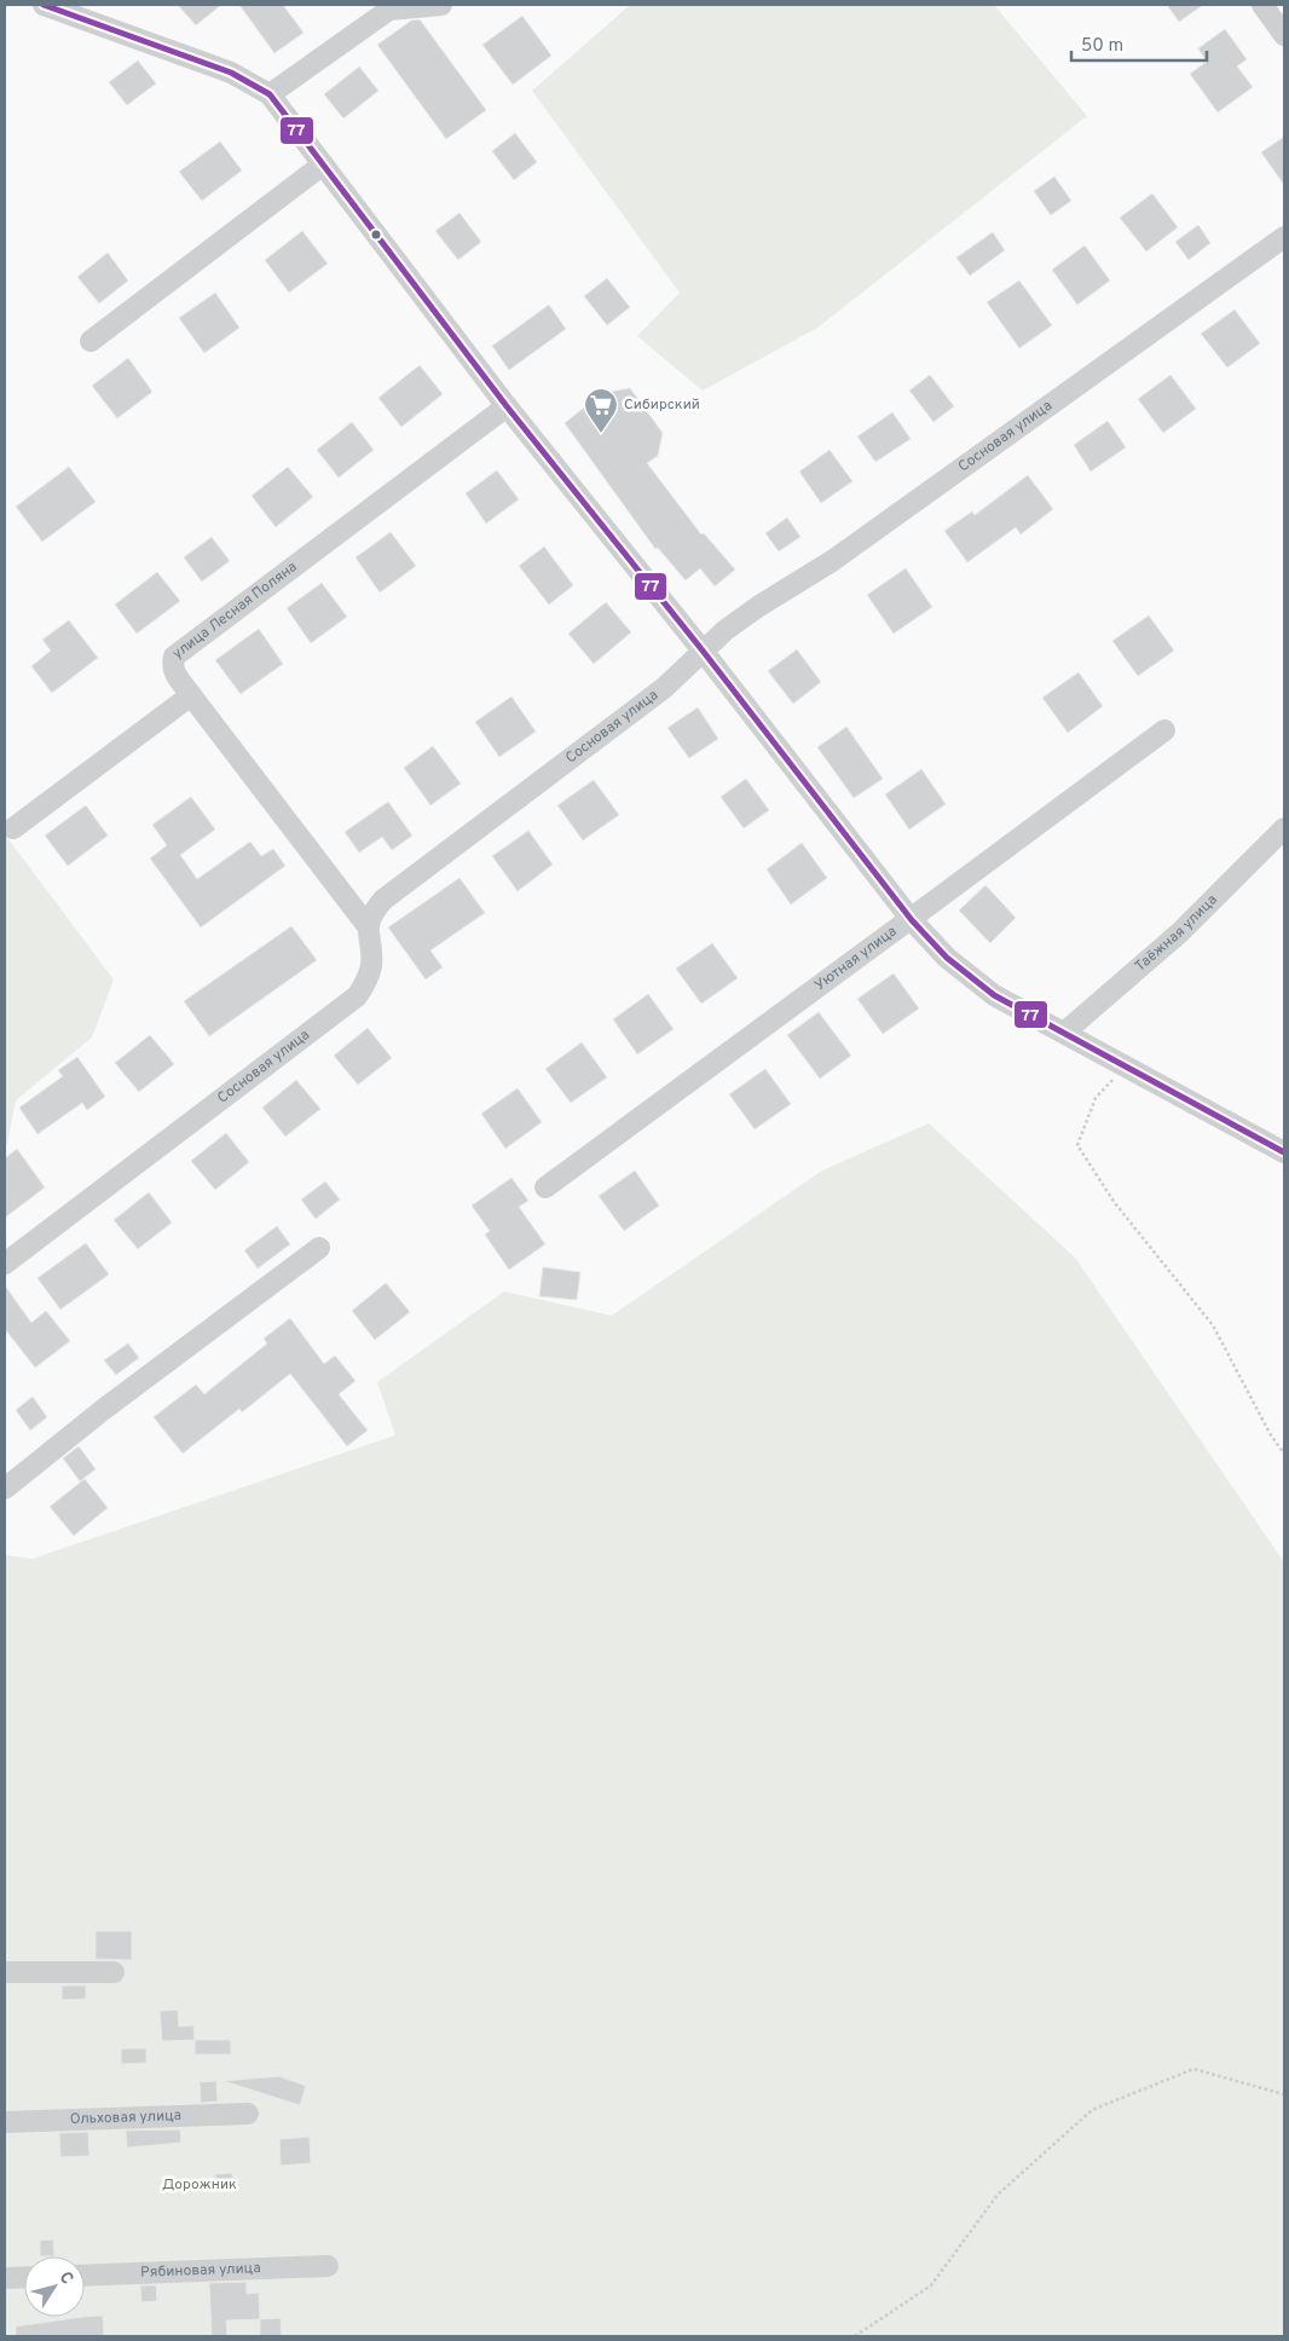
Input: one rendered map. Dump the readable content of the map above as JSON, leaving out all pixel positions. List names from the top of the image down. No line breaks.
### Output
{"streets":{"street":["Сосновая улица","улица Лесная Поляна","Таёжная улица","Уютная улица","Ольховая улица","Рябиновая улица"]},"crossings":[["Сосновая улица","улица Лесная Поляна"]],"parks":["Дорожник"],"places":{"supermarket":["Сибирский"]},"lines":["transit line 77"],"scale_bar":"50 m","north":"top right"}
